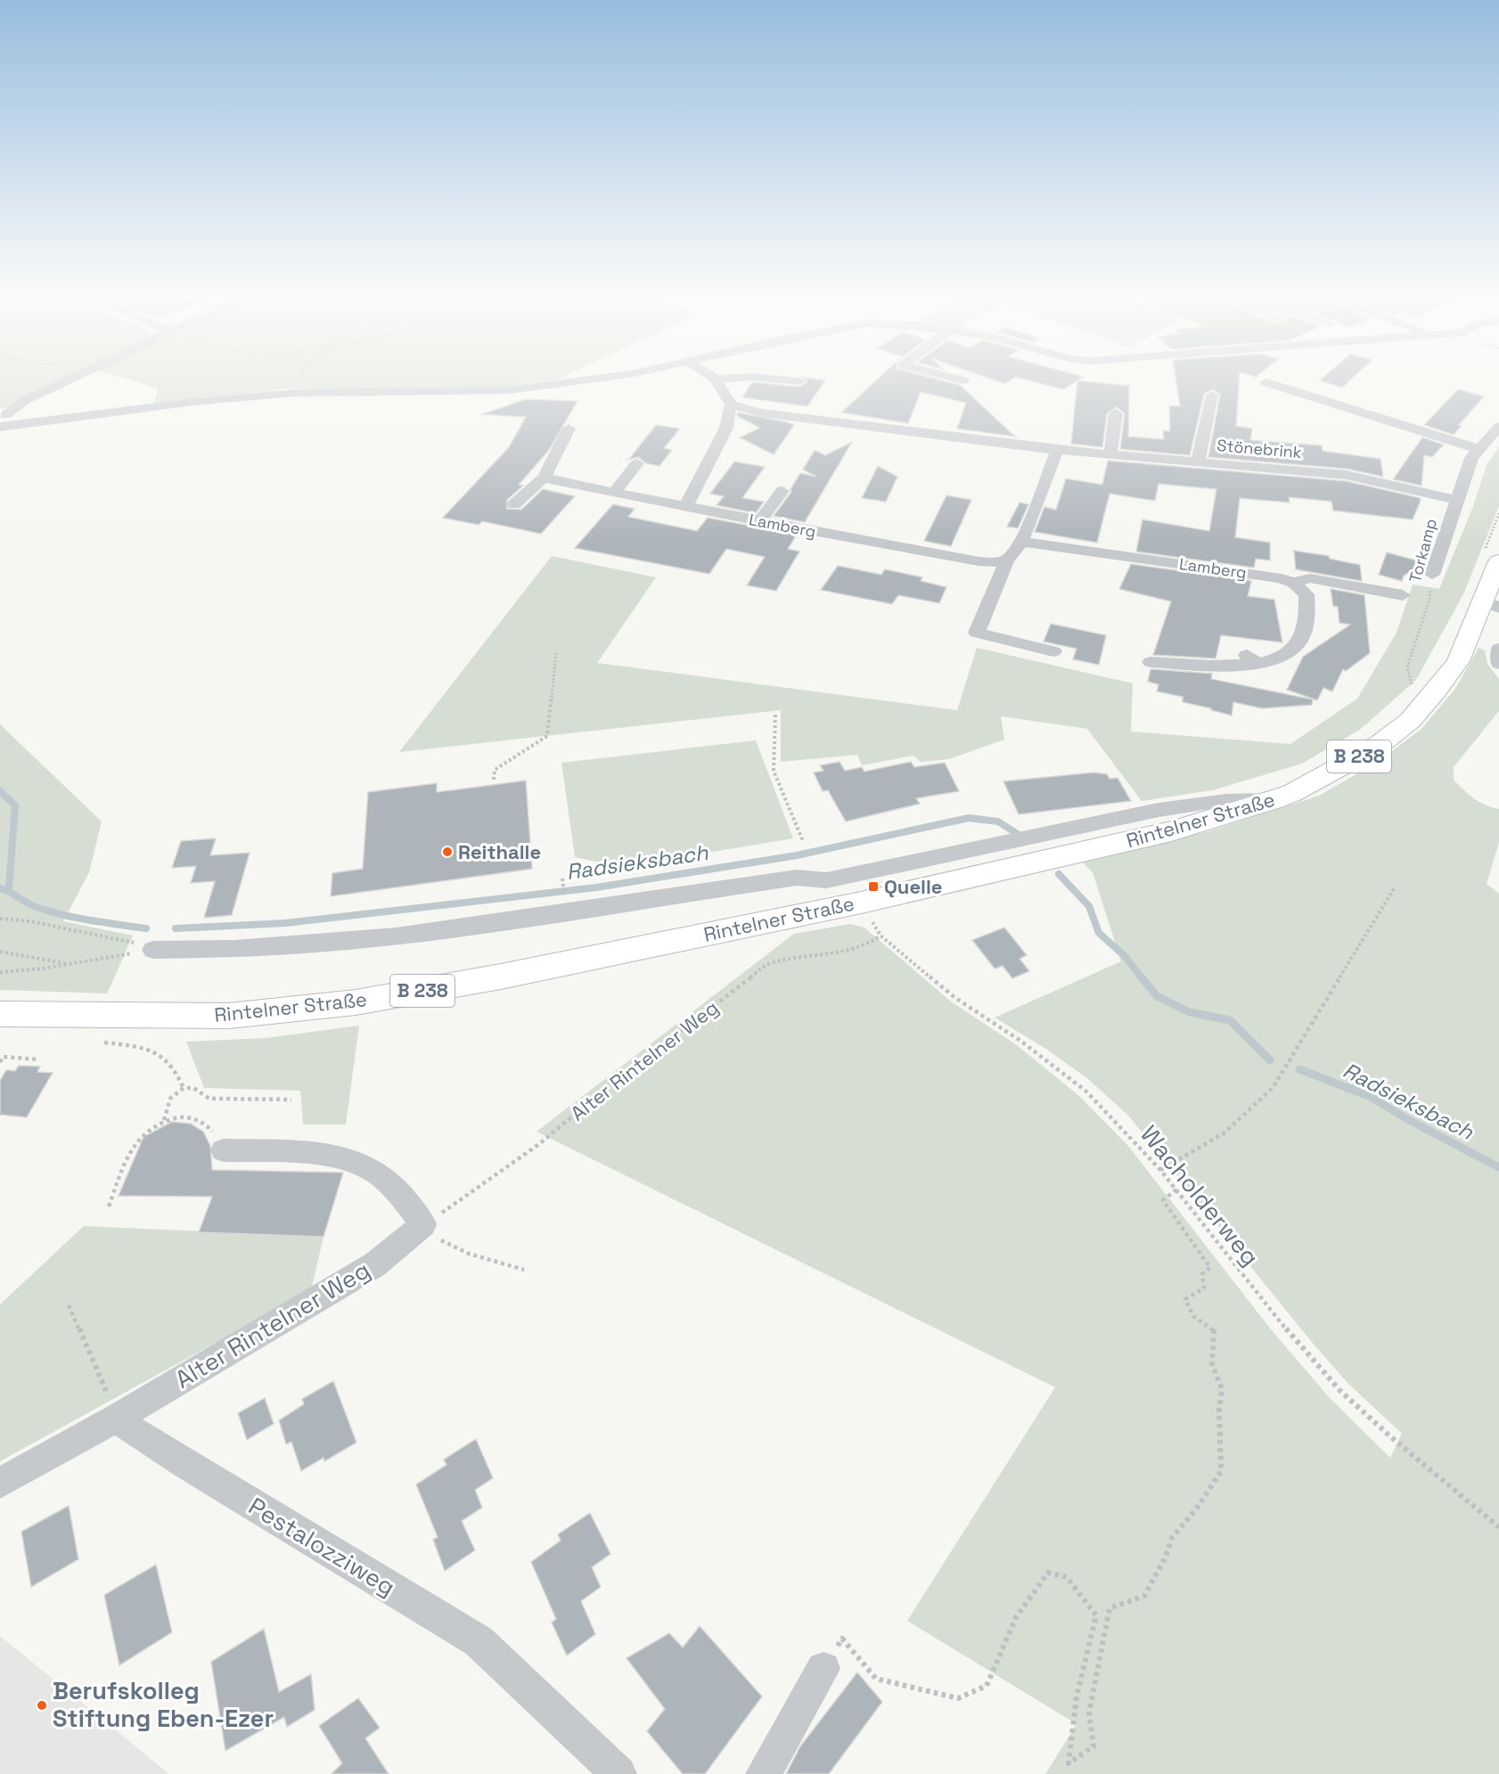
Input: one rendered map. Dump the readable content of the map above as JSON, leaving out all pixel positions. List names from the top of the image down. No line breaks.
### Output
{"streets":{"main road":["B 238","Rintelner Straße"],"street":["Stönebrink","Lamberg","Torkamp","Alter Rintelner Weg","Pestalozziweg"],"path":["Wacholderweg"]},"crossings":[["Stönebrink","Torkamp"],["Rintelner Straße","Wacholderweg"],["Alter Rintelner Weg","Wacholderweg"],["Alter Rintelner Weg","Pestalozziweg"]],"water":["Radsieksbach"],"places":{"other":["Reithalle","Berufskolleg Stiftung Eben-Ezer"],"transit":["Quelle"]}}
